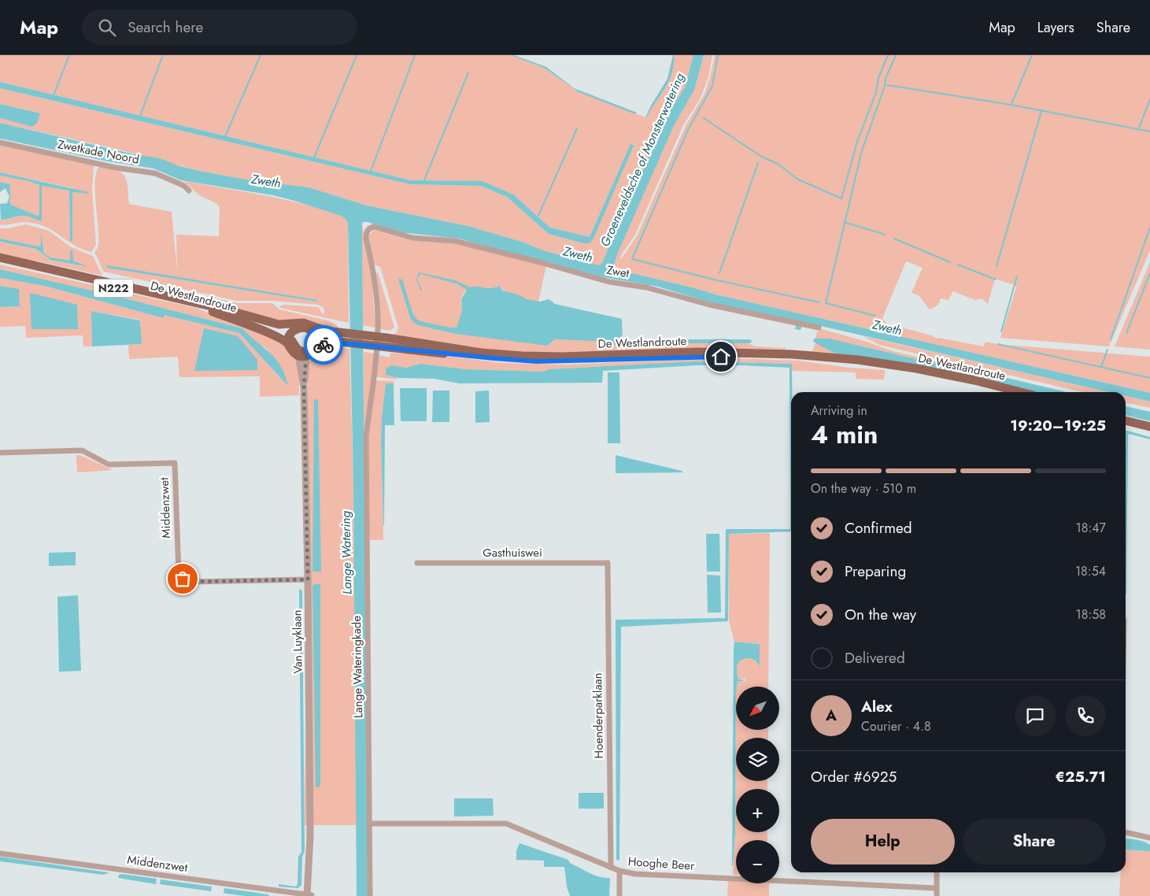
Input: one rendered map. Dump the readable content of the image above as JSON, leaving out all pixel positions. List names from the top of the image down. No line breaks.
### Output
{"streets":{"main road":["N222","De Westlandroute"],"street":["Zwetkade Noord","Zwet","Middenzwet","Gasthuiswei","Van Luyklaan","Lange Wateringkade","Hoenderparklaan","Hooghe Beer"]},"crossings":[["Zwet","Lange Wateringkade"],["N222","De Westlandroute"],["N222","Van Luyklaan"],["De Westlandroute","Van Luyklaan"],["Middenzwet","Van Luyklaan"],["Gasthuiswei","Hoenderparklaan"],["Lange Wateringkade","Hooghe Beer"],["Hoenderparklaan","Hooghe Beer"]],"water":["Groeneveldsche of Monsterwatering","Zweth","Lange Watering"],"north":"bottom left","page":{"header":"Map","search":"Search here","nav":["Map","Layers","Share"],"heading":["4 min","Arriving in","19:20–19:25"],"panel":["Alex","Courier · 4.8","Order #6925","€25.71"],"bar":"On the way · 510 m","list":[["Confirmed","18:47"],["Preparing","18:54"],["On the way","18:58"],"Delivered"],"map_buttons":["+","−"],"round":"A","buttons":["Help","Share"]}}
